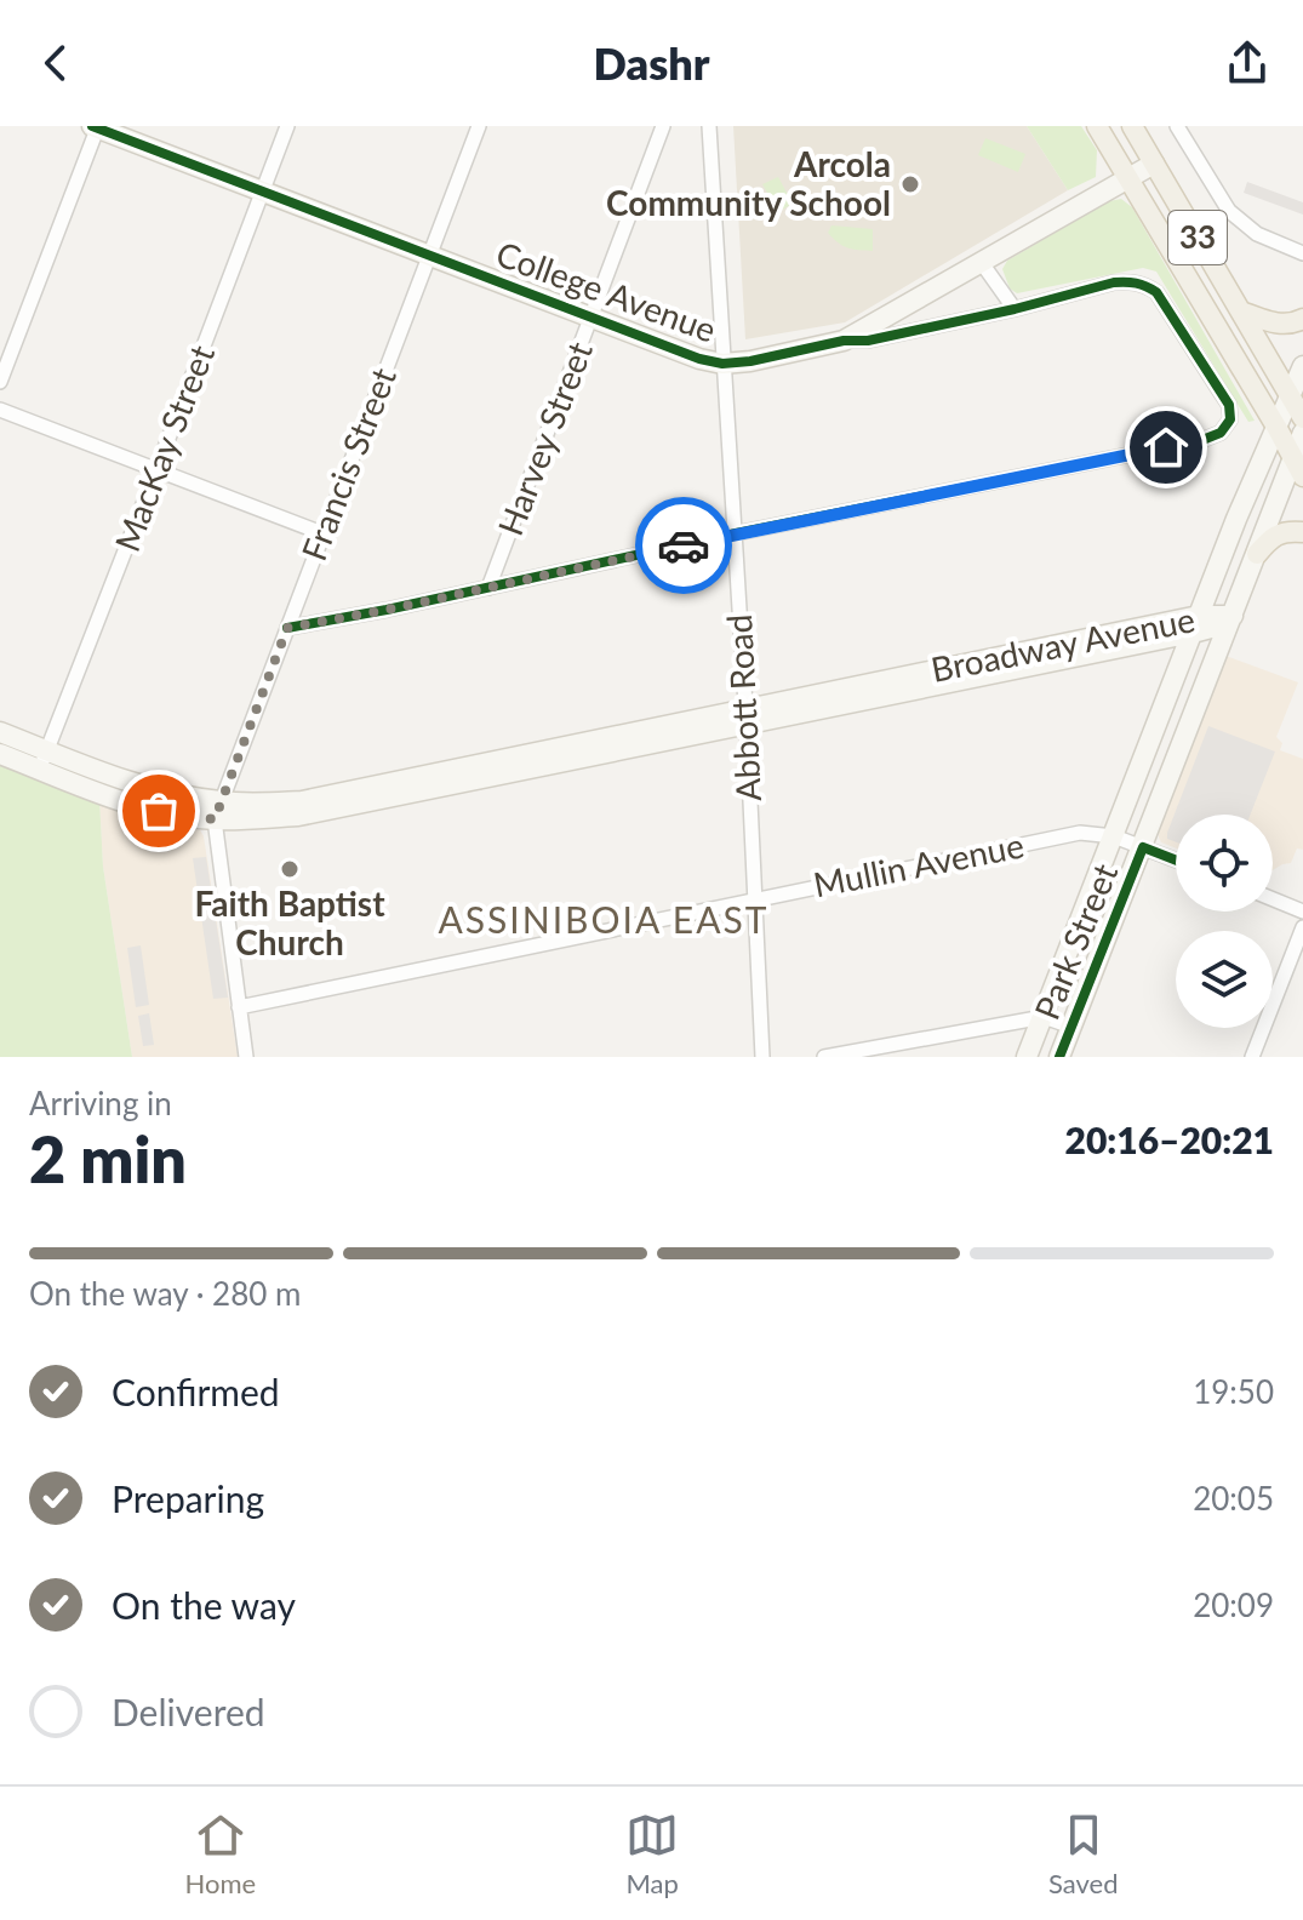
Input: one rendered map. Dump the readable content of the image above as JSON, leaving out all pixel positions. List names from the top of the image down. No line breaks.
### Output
{"streets":{"main road":["33"],"street":["College Avenue","Harvey Street","MacKay Street","Francis Street","Broadway Avenue","Abbott Road","Mullin Avenue","Park Street"]},"crossings":[["33","College Avenue"],["33","Park Street"],["College Avenue","Harvey Street"],["College Avenue","MacKay Street"],["College Avenue","Francis Street"],["College Avenue","Abbott Road"],["MacKay Street","Broadway Avenue"],["Francis Street","Broadway Avenue"],["Broadway Avenue","Abbott Road"],["Broadway Avenue","Park Street"],["Abbott Road","Mullin Avenue"],["Mullin Avenue","Park Street"]],"districts":["ASSINIBOIA EAST"],"places":["Arcola Community School","Faith Baptist Church"],"page":{"header":"Dashr","heading":["2 min","Arriving in","20:16–20:21"],"bar":"On the way · 280 m","list":[["Confirmed","19:50"],["Preparing","20:05"],["On the way","20:09"],"Delivered"],"tabs":["Home","Map","Saved"]}}
